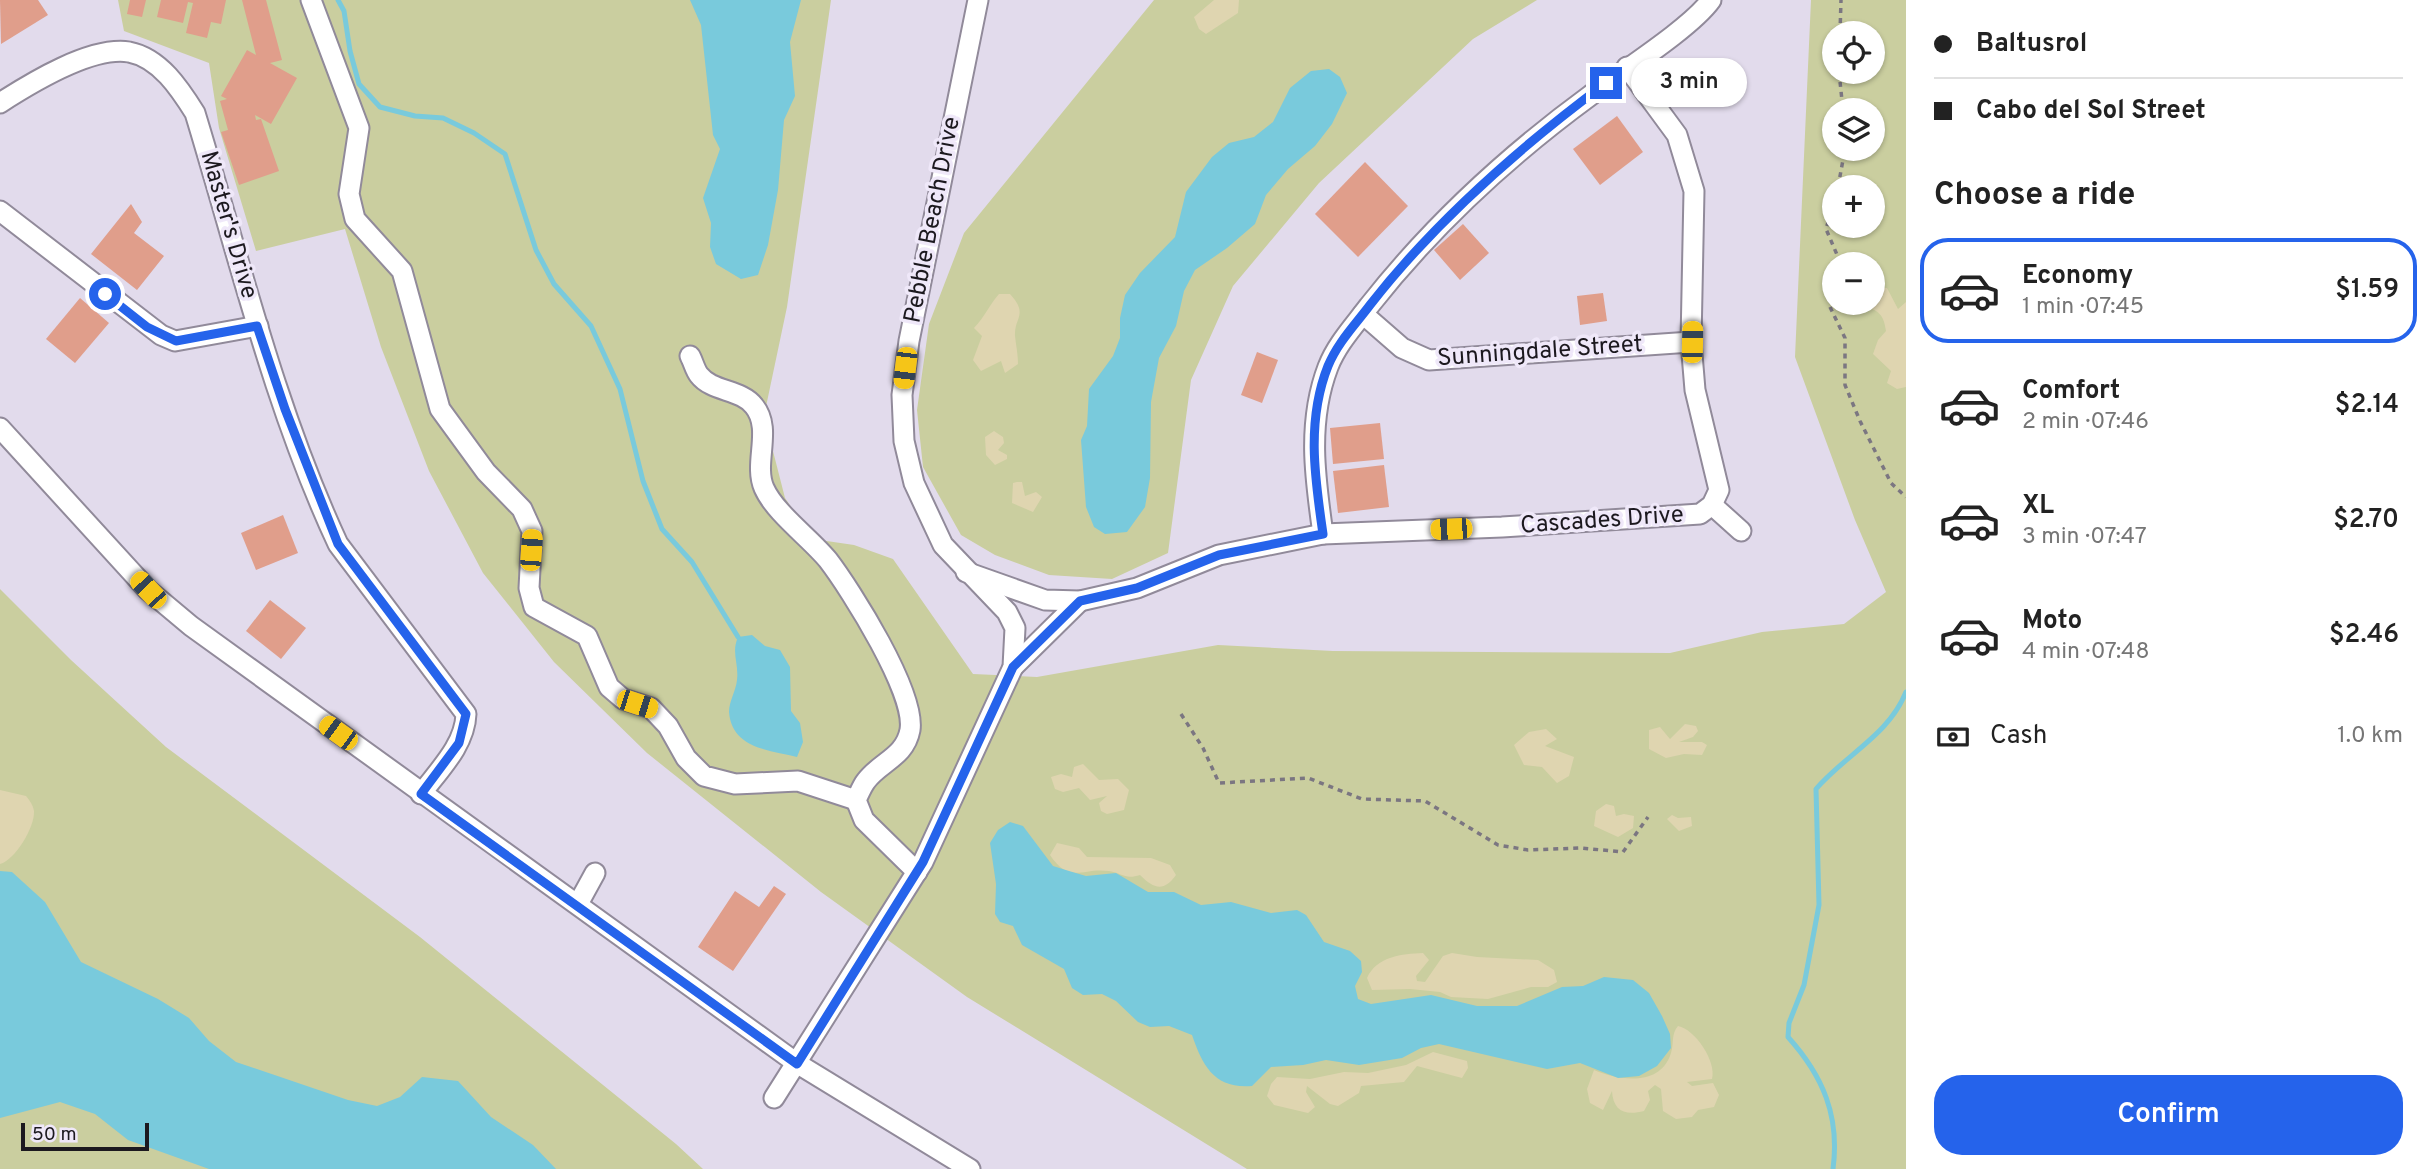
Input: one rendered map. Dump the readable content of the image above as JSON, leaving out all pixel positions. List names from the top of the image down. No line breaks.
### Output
{"streets":{"street":["Pebble Beach Drive","Master's Drive","Sunningdale Street","Cascades Drive"]},"crossings":[["Pebble Beach Drive","Cascades Drive"],["Sunningdale Street","Cascades Drive"]],"scale_bar":"50 m","page":{"banner":["Baltusrol","Cabo del Sol Street"],"map_buttons":["+","−"],"bubble":"3 min","heading":"Choose a ride","list":[{"name":"Economy","note":"1 min · 07:45","value":"$1.59"},{"name":"Comfort","note":"2 min · 07:46","value":"$2.14"},{"name":"XL","note":"3 min · 07:47","value":"$2.70"},{"name":"Moto","note":"4 min · 07:48","value":"$2.46"}],"pay":["Cash","1.0 km"],"buttons":"Confirm","scale":"50 m"}}
